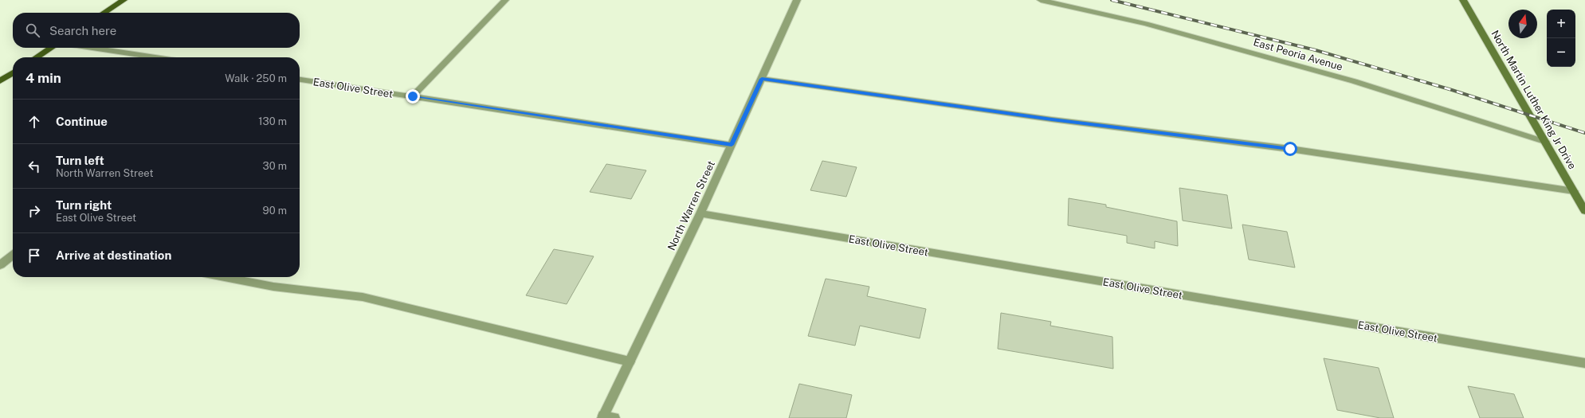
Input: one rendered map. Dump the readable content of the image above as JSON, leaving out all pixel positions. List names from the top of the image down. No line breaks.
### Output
{"streets":{"street":["East Peoria Avenue","East Olive Street","North Martin Luther King Jr Drive","North Warren Street"]},"crossings":[["East Peoria Avenue","North Martin Luther King Jr Drive"],["East Olive Street","North Warren Street"]],"north":"top","page":{"map_buttons":["+","−"],"search":"Search here","heading":["4 min","Walk · 250 m"],"list":[["Continue","130 m"],["Turn left","North Warren Street","30 m"],["Turn right","East Olive Street","90 m"],"Arrive at destination"]}}
